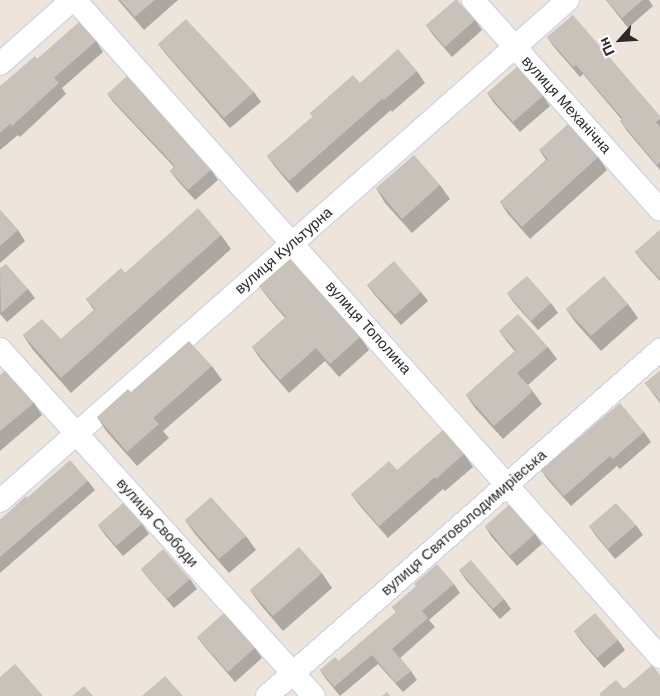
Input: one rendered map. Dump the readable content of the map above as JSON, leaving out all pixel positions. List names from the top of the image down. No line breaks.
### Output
{"streets":{"street":["вулиця Механічна","вулиця Культурна","вулиця Тополина","вулиця Свободи","вулиця Святоволодимирівська"]},"crossings":[["вулиця Механічна","вулиця Культурна"],["вулиця Культурна","вулиця Тополина"],["вулиця Культурна","вулиця Свободи"],["вулиця Тополина","вулиця Святоволодимирівська"],["вулиця Свободи","вулиця Святоволодимирівська"]],"north":"bottom left"}
